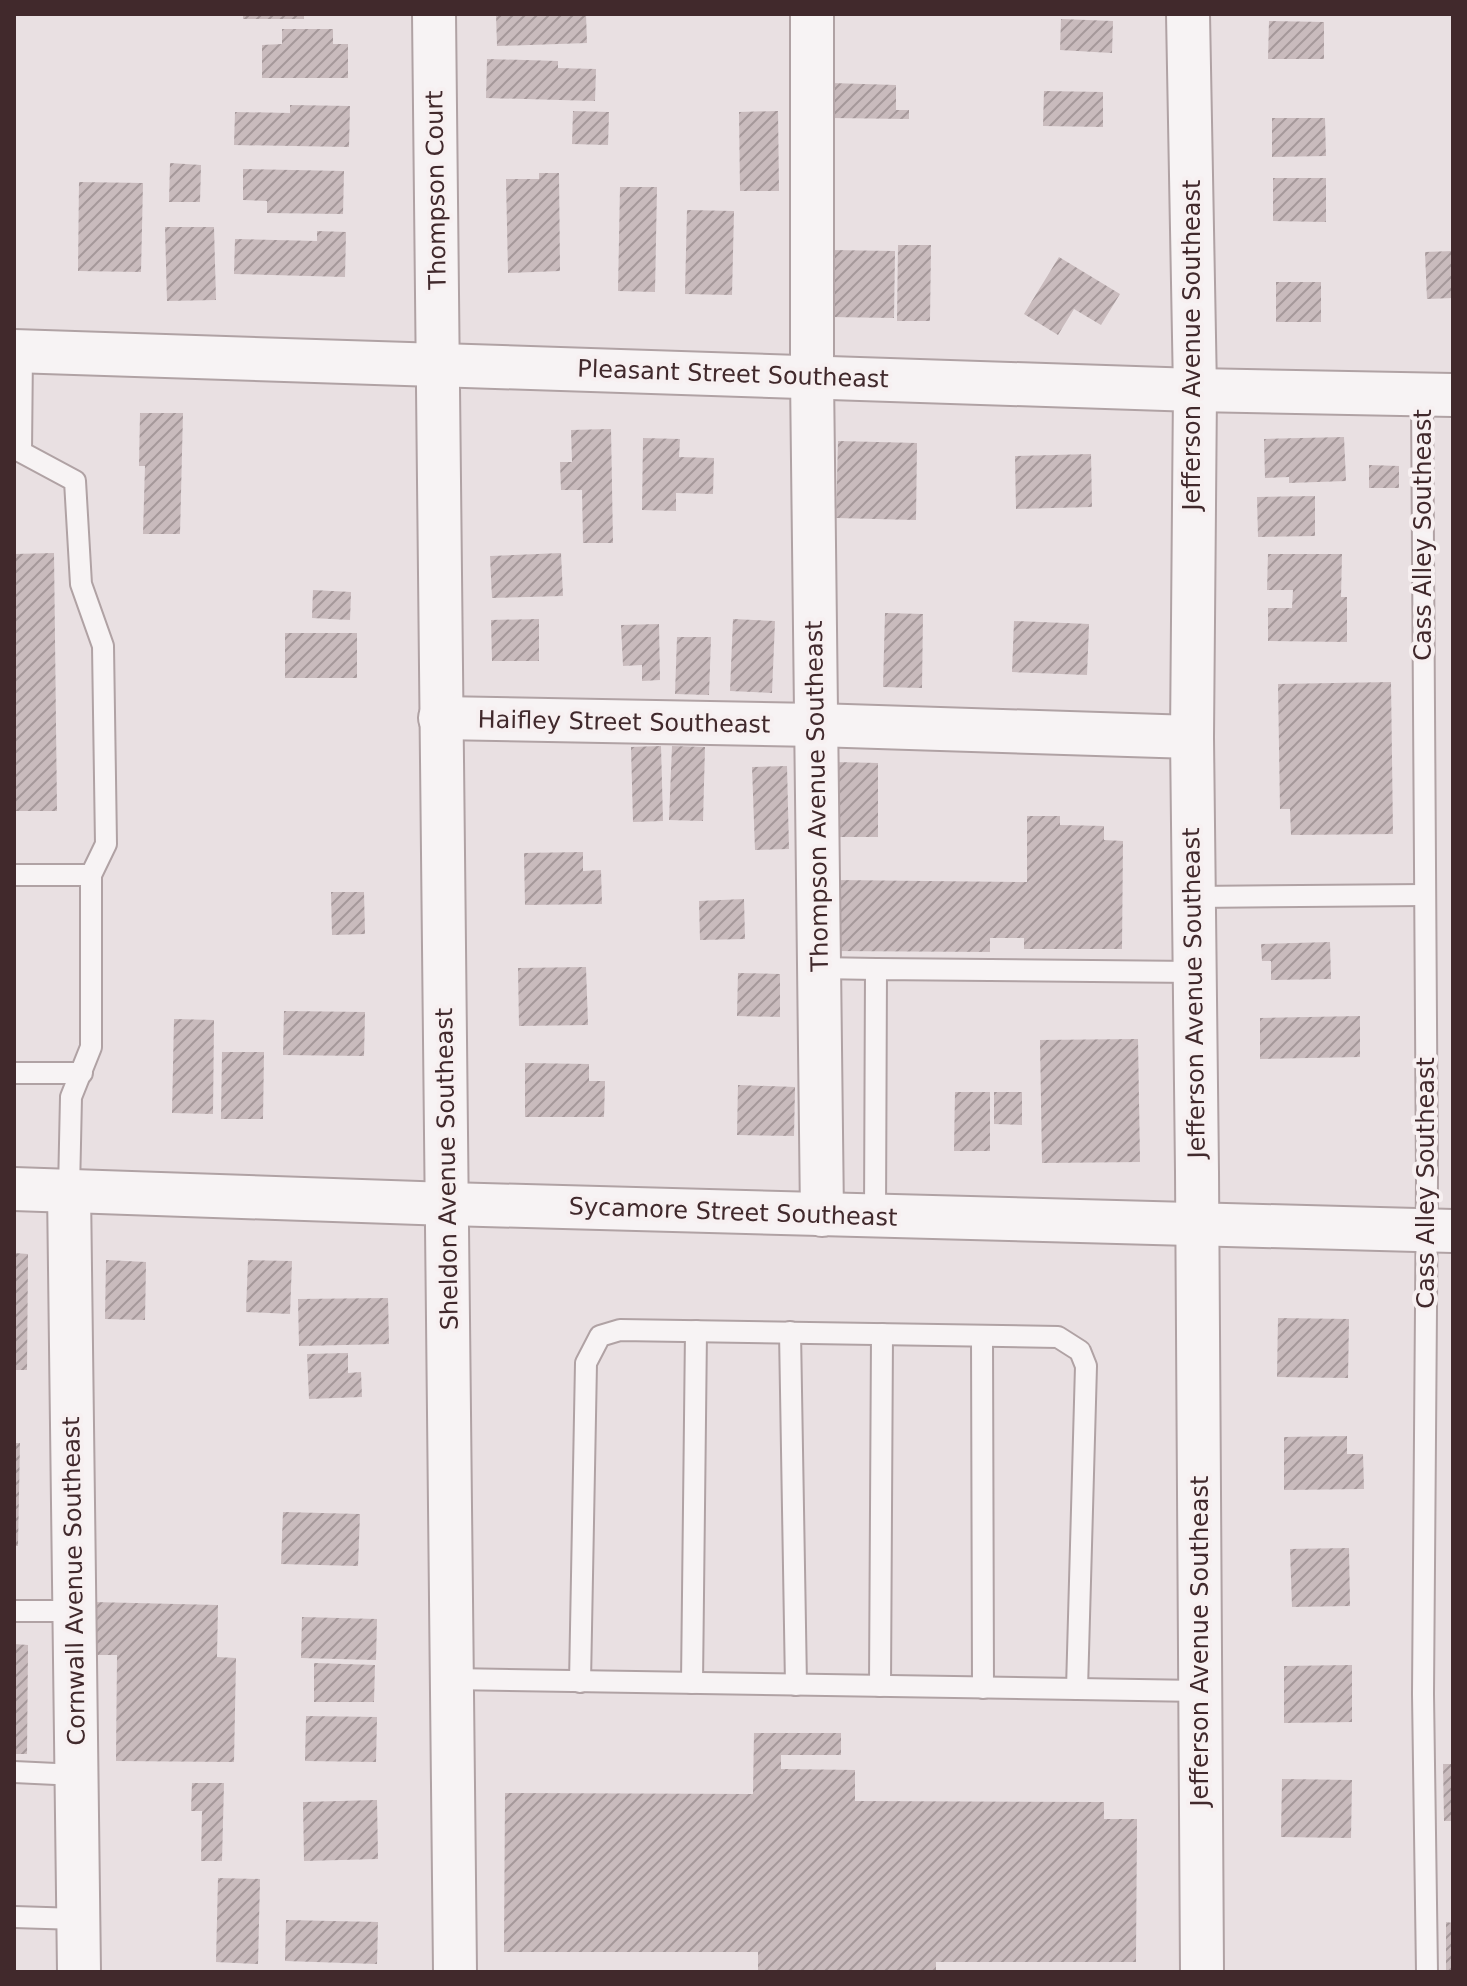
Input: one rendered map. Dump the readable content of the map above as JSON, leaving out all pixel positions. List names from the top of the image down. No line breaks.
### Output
{"streets":{"street":["Thompson Court","Jefferson Avenue Southeast","Pleasant Street Southeast","Haifley Street Southeast","Thompson Avenue Southeast","Sheldon Avenue Southeast","Sycamore Street Southeast","Cornwall Avenue Southeast"],"lane":["Cass Alley Southeast"]},"crossings":[["Thompson Court","Pleasant Street Southeast"],["Thompson Court","Sheldon Avenue Southeast"],["Jefferson Avenue Southeast","Pleasant Street Southeast"],["Jefferson Avenue Southeast","Haifley Street Southeast"],["Jefferson Avenue Southeast","Sycamore Street Southeast"],["Pleasant Street Southeast","Cass Alley Southeast"],["Pleasant Street Southeast","Thompson Avenue Southeast"],["Pleasant Street Southeast","Sheldon Avenue Southeast"],["Cass Alley Southeast","Sycamore Street Southeast"],["Haifley Street Southeast","Thompson Avenue Southeast"],["Haifley Street Southeast","Sheldon Avenue Southeast"],["Thompson Avenue Southeast","Sycamore Street Southeast"],["Sheldon Avenue Southeast","Sycamore Street Southeast"],["Sycamore Street Southeast","Cornwall Avenue Southeast"]]}
